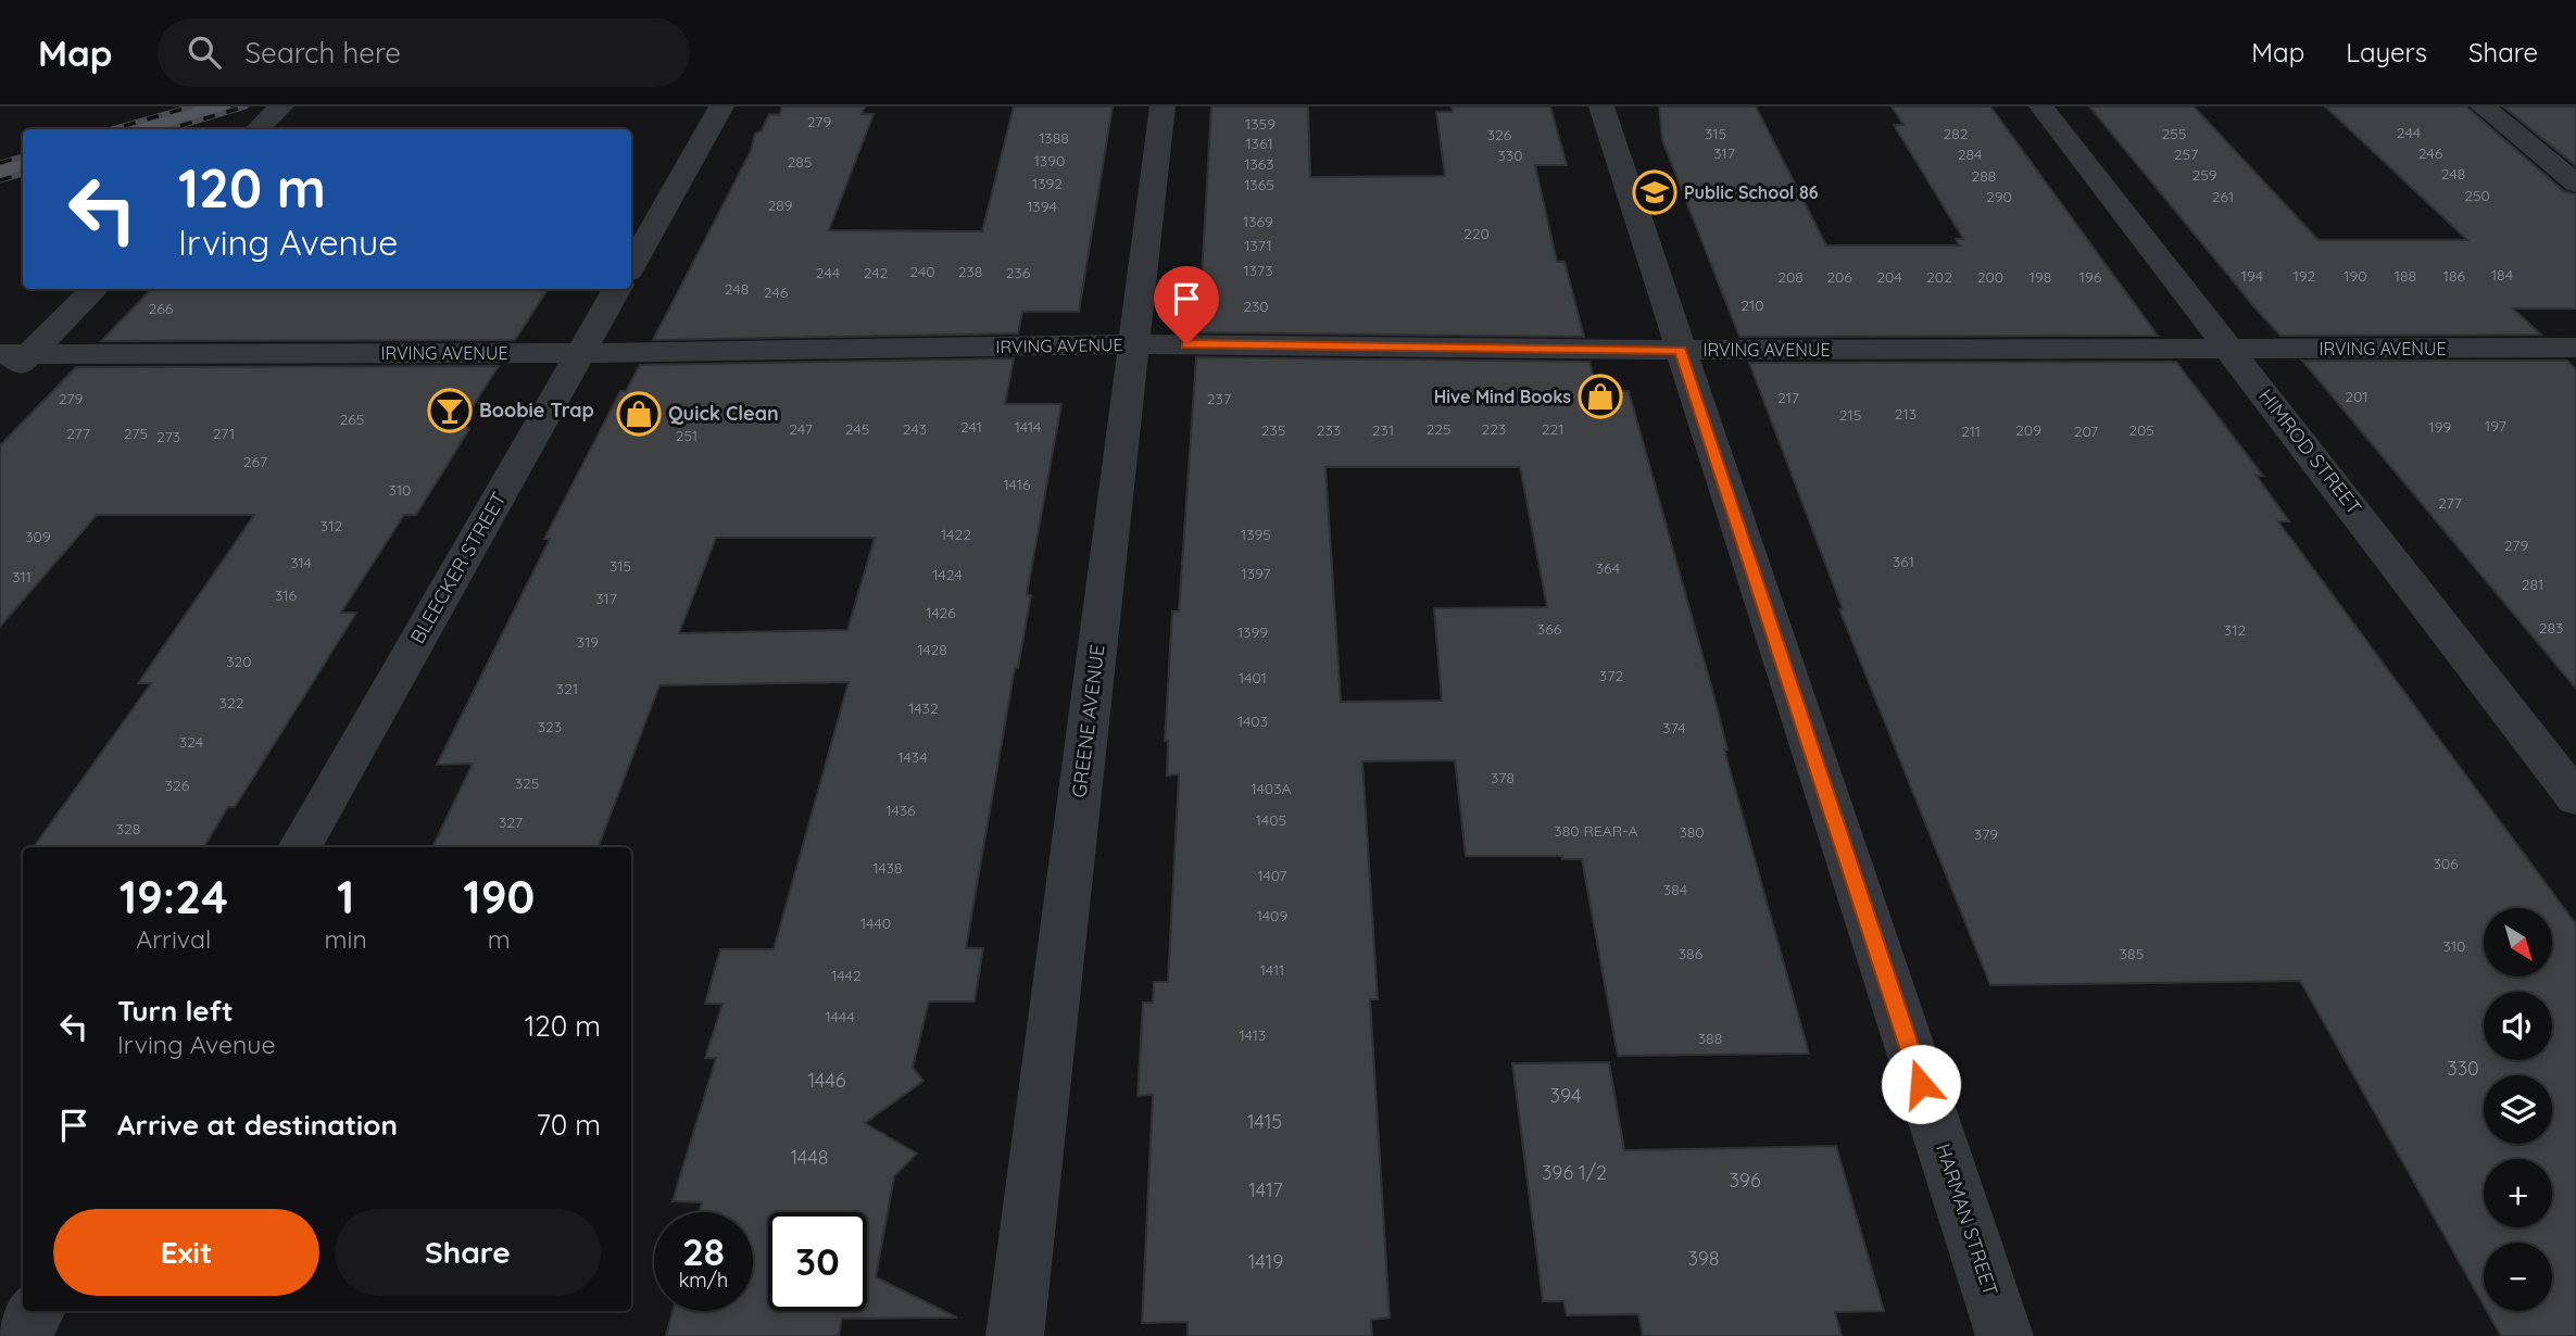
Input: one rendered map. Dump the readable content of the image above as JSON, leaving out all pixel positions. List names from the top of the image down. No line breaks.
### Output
{"streets":{"street":["IRVING AVENUE","HIMROD STREET","BLEECKER STREET","GREENE AVENUE","HARMAN STREET"]},"crossings":[["IRVING AVENUE","HIMROD STREET"],["IRVING AVENUE","BLEECKER STREET"],["IRVING AVENUE","GREENE AVENUE"],["IRVING AVENUE","HARMAN STREET"]],"places":{"school or university":["Public School 86"],"shop":["Hive Mind Books","Quick Clean"],"bar":["Boobie Trap"]},"house_numbers":["279","1359","244","315","282","255","326","1388","1361","317","246","284","257","330","1390","285","1363","248","259","288","1392","1365","250","290","261","289","1394","1369","220","1371","1373","240","238","244","242","236","184","194","192","190","188","186","208","206","204","202","200","198","196","248","246","210","230","266","201","217","279","237","213","215","265","197","241","1414","199","247","245","243","225","223","221","235","233","231","209","205","211","207","277","275","271","251","273","267","1416","310","277","312","1422","1395","309","279","361","314","315","364","1397","1424","311","281","316","317","1426","283","366","312","1399","319","1428","320","372","1401","321","322","1432","1403","323","374","324","1434","378","325","326","1403A","1436","1405","327","328","380 REAR-A","380","379","306","1438","1407","384","1409","1440","310","386","385","1411","1442","1444","1413","388","330","1446","394","1415","1448","396 1/2","396","1417","398","1419"],"north":"bottom right","page":{"header":"Map","search":"Search here","nav":["Map","Layers","Share"],"turn":["120 m","Irving Avenue"],"eta":["19:24","Arrival","1","min","190","m"],"map_buttons":["+","−"],"list":[{"name":"Turn left","note":"Irving Avenue","value":"120 m"},{"name":"Arrive at destination","value":"70 m"}],"buttons":["Exit","Share"],"speed":"28 km/h","limit":"30"}}
